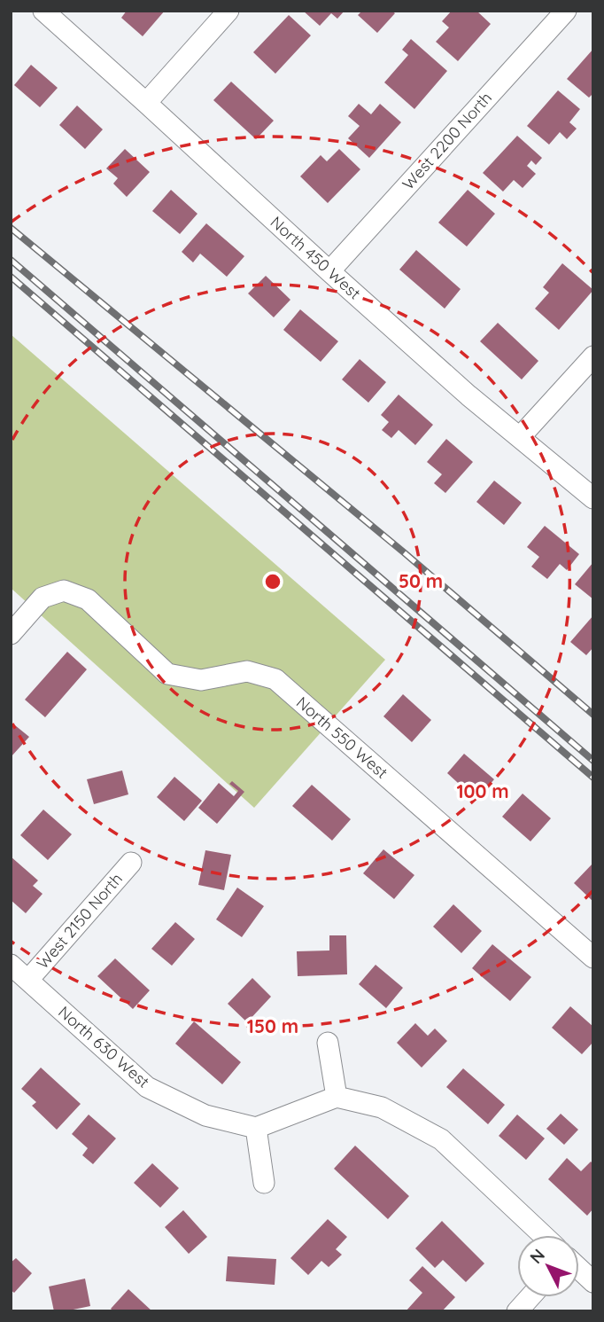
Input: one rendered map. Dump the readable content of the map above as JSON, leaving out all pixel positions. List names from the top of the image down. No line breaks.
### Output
{"streets":{"street":["West 2200 North","North 450 West","North 550 West","West 2150 North","North 630 West"]},"crossings":[["West 2200 North","North 450 West"],["West 2150 North","North 630 West"]],"north":"top left","rings":["50 m","100 m","150 m"]}
